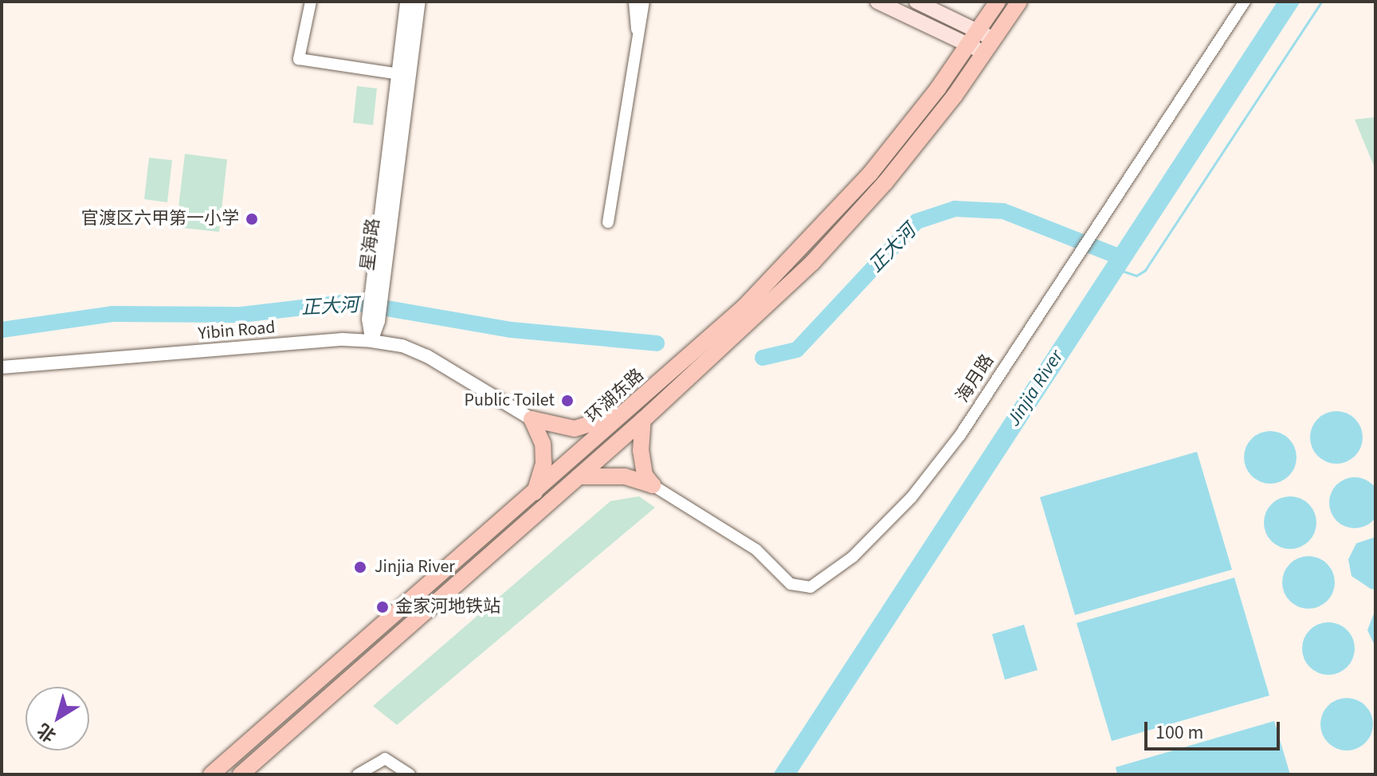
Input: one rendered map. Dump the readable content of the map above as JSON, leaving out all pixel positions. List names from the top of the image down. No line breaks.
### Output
{"streets":{"main road":["环湖东路"],"street":["星海路","Yibin Road","海月路"]},"crossings":[["星海路","Yibin Road"]],"water":["正大河","Jinjia River"],"places":["官渡区六甲第一小学","Public Toilet","Jinjia River","金家河地铁站"],"scale_bar":"100 m","north":"bottom left"}
